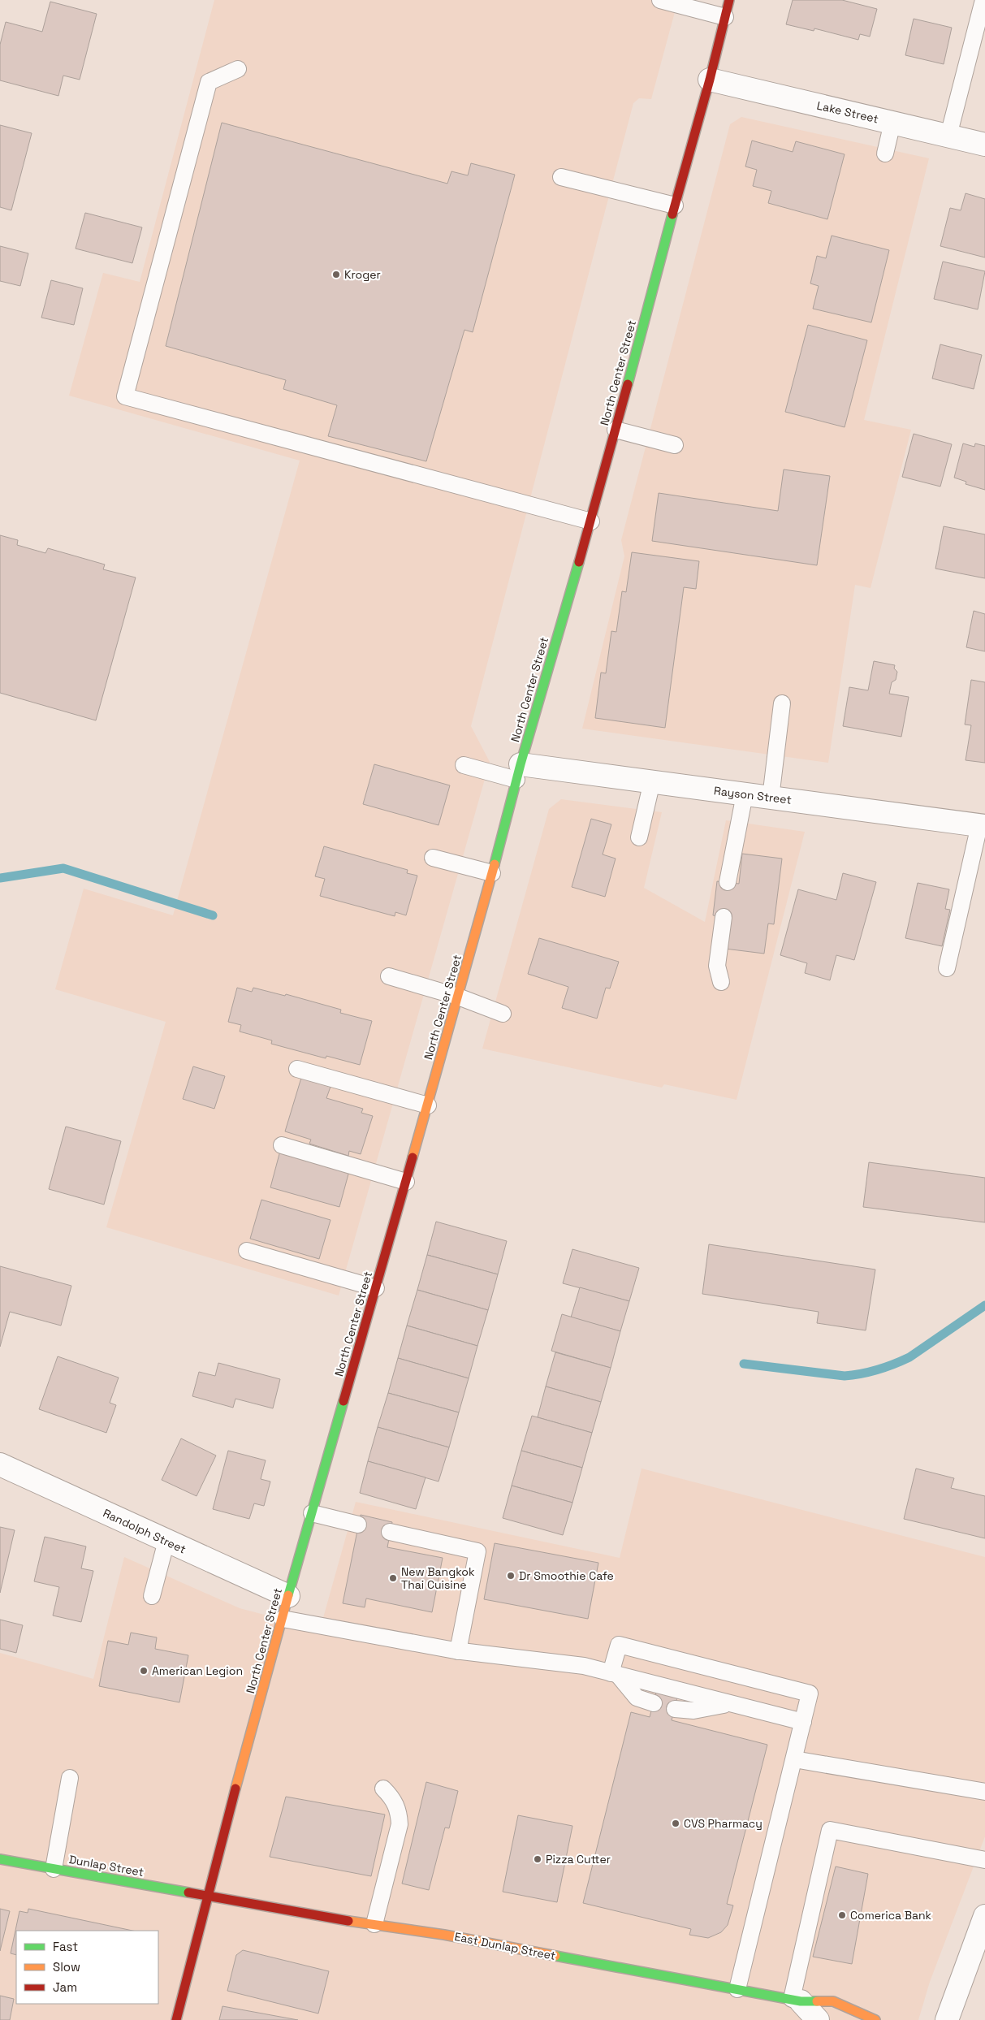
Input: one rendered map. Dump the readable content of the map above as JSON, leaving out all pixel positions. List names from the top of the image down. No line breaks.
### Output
{"streets":{"main road":["North Center Street","Dunlap Street","East Dunlap Street"],"street":["Lake Street","Rayson Street","Randolph Street"]},"crossings":[["Lake Street","North Center Street"],["North Center Street","Rayson Street"],["North Center Street","Randolph Street"],["North Center Street","Dunlap Street"],["North Center Street","East Dunlap Street"],["Dunlap Street","East Dunlap Street"]],"places":["Kroger","Dr Smoothie Cafe","New Bangkok Thai Cuisine","American Legion","CVS Pharmacy","Pizza Cutter","Comerica Bank"],"legend":["Fast","Slow","Jam"]}
